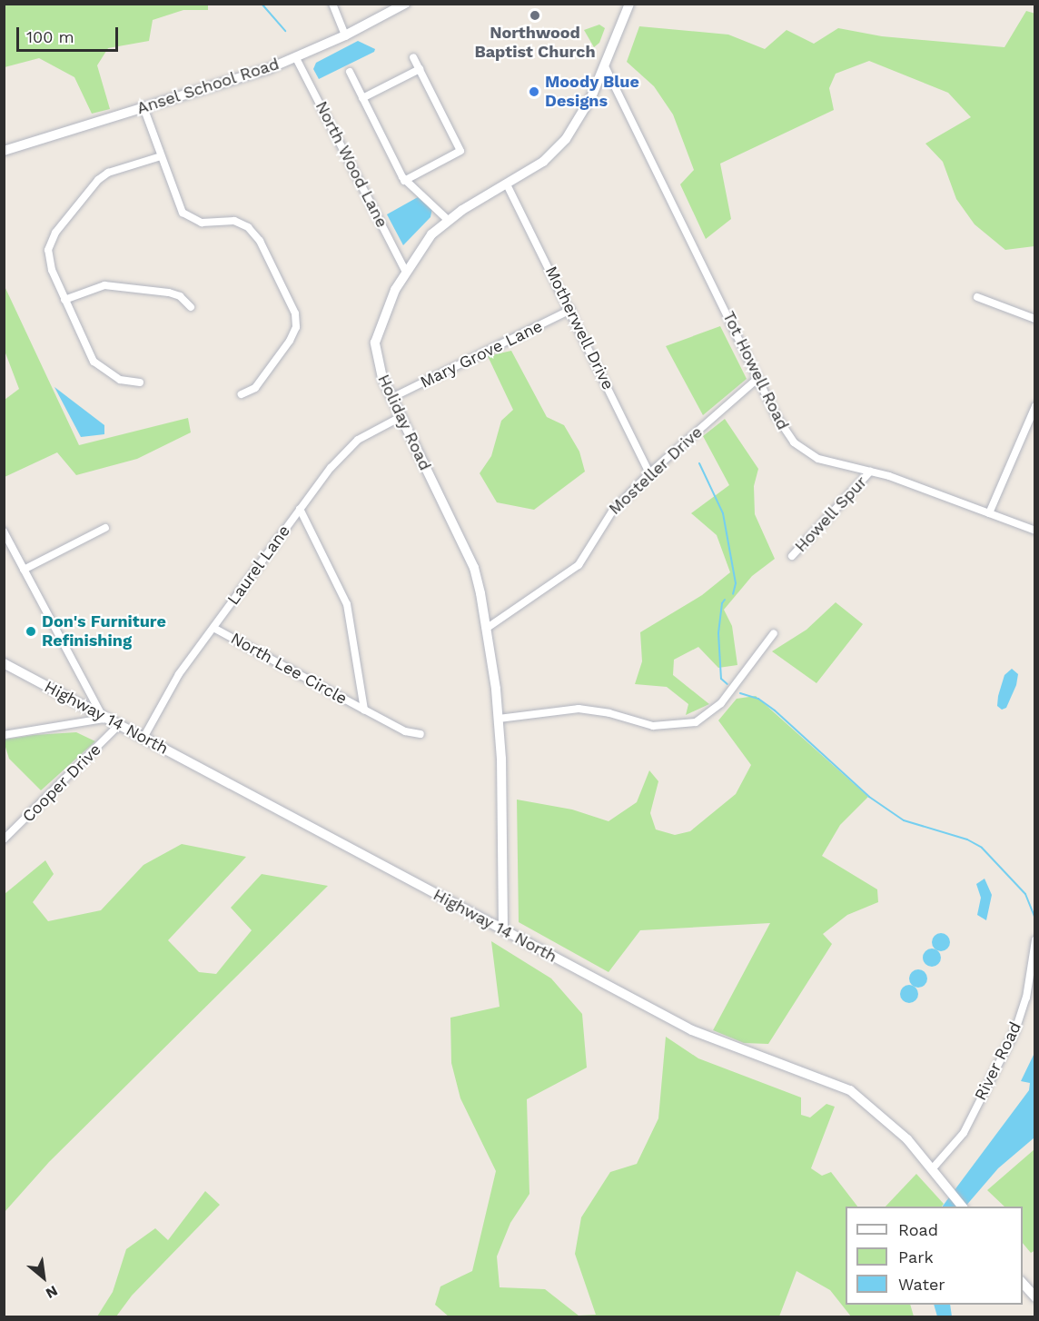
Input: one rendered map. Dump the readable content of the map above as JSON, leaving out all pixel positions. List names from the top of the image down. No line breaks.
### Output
{"streets":{"street":["Ansel School Road","North Wood Lane","Motherwell Drive","Mary Grove Lane","Tot Howell Road","Holiday Road","Mosteller Drive","Howell Spur","Laurel Lane","North Lee Circle","Highway 14 North","Cooper Drive","River Road"]},"crossings":[["Ansel School Road","North Wood Lane"],["North Wood Lane","Holiday Road"],["Motherwell Drive","Mary Grove Lane"],["Motherwell Drive","Holiday Road"],["Motherwell Drive","Mosteller Drive"],["Mary Grove Lane","Holiday Road"],["Tot Howell Road","Holiday Road"],["Tot Howell Road","Mosteller Drive"],["Tot Howell Road","Howell Spur"],["Holiday Road","Mosteller Drive"],["Holiday Road","Laurel Lane"],["Holiday Road","Highway 14 North"],["Laurel Lane","North Lee Circle"],["Laurel Lane","Highway 14 North"],["Highway 14 North","Cooper Drive"],["Highway 14 North","River Road"]],"places":["Northwood Baptist Church","Moody Blue Designs","Don's Furniture Refinishing"],"legend":["Road","Park","Water"],"scale_bar":"100 m","north":"bottom right"}
